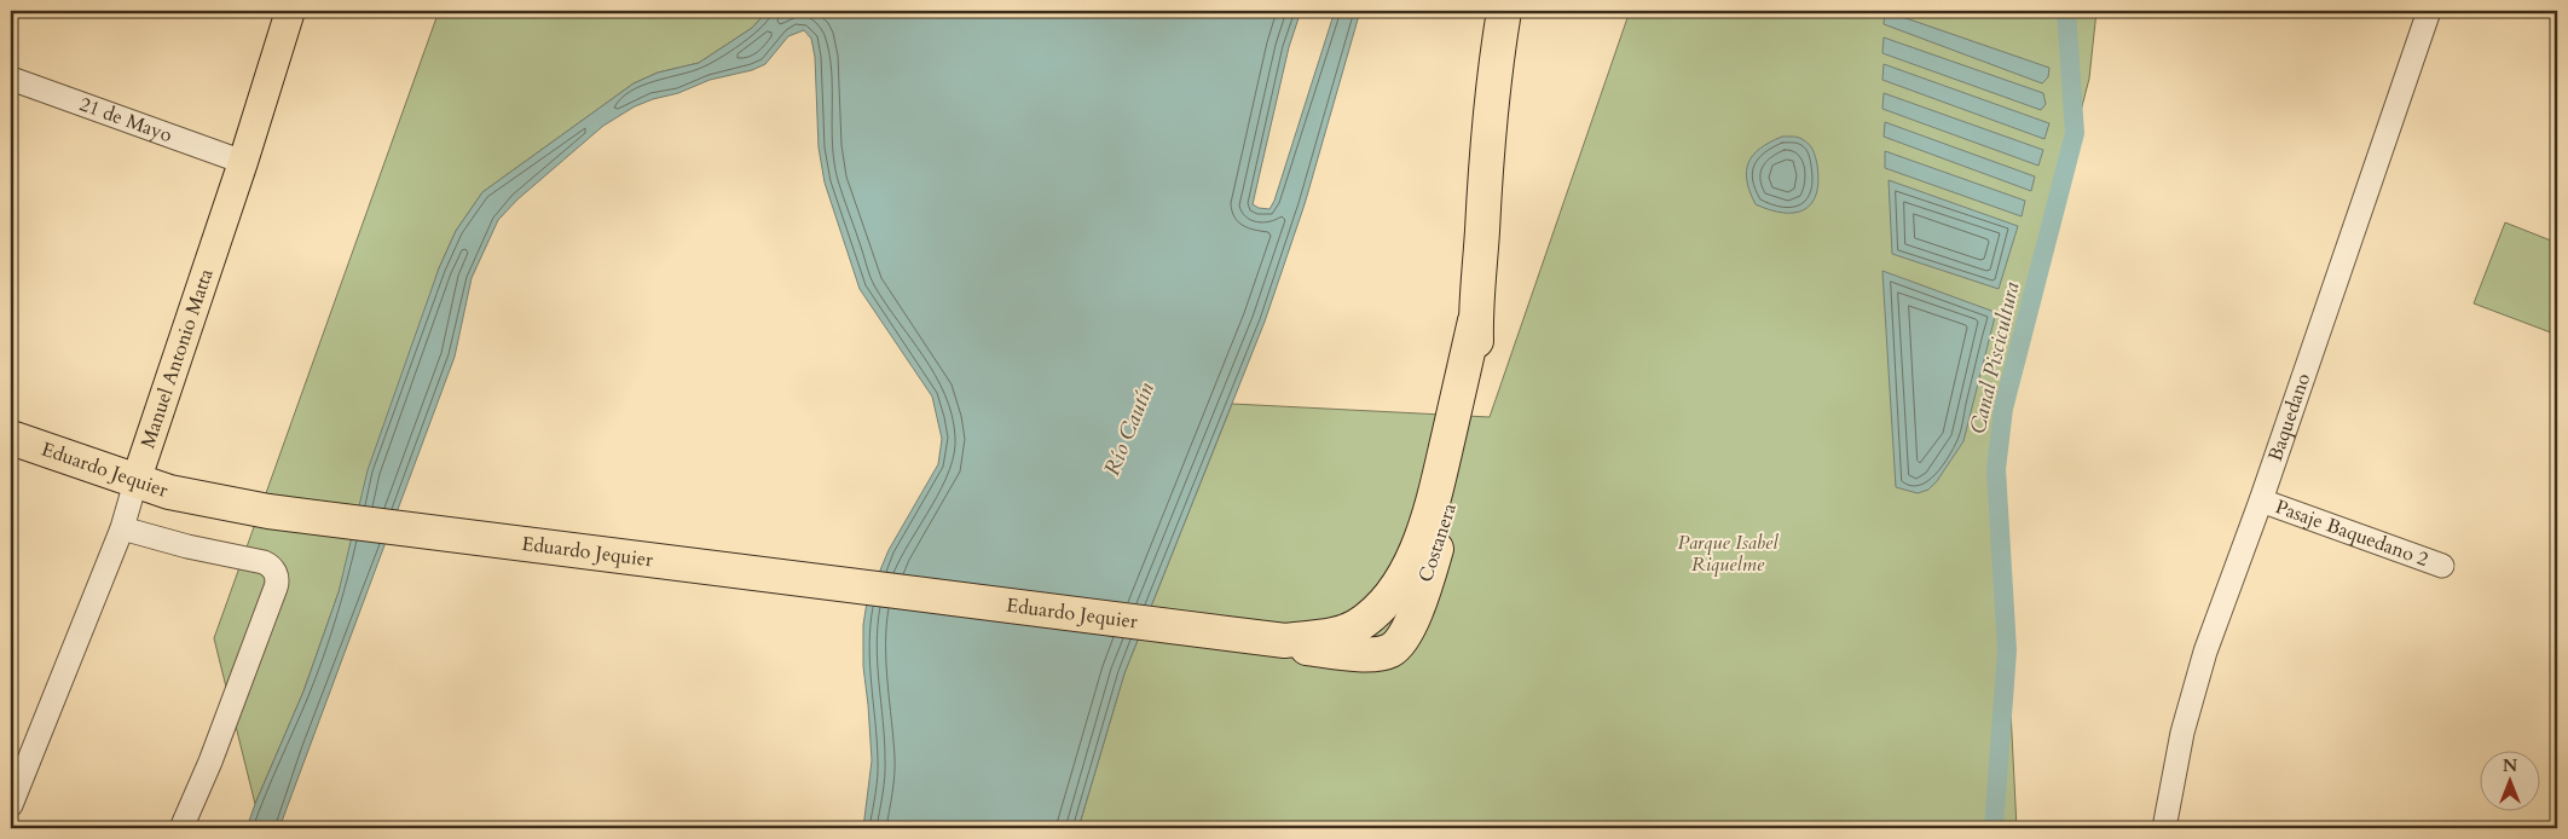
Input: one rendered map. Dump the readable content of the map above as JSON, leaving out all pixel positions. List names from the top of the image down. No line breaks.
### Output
{"streets":{"highway":["Eduardo Jequier","Costanera"],"main road":["Manuel Antonio Matta"],"street":["21 de Mayo","Baquedano","Pasaje Baquedano 2"]},"crossings":[["21 de Mayo","Manuel Antonio Matta"],["Manuel Antonio Matta","Eduardo Jequier"],["Baquedano","Pasaje Baquedano 2"],["Eduardo Jequier","Costanera"]],"water":["Canal Piscicultura","Río Cautín"],"parks":["Parque Isabel Riquelme"],"north":"top"}
